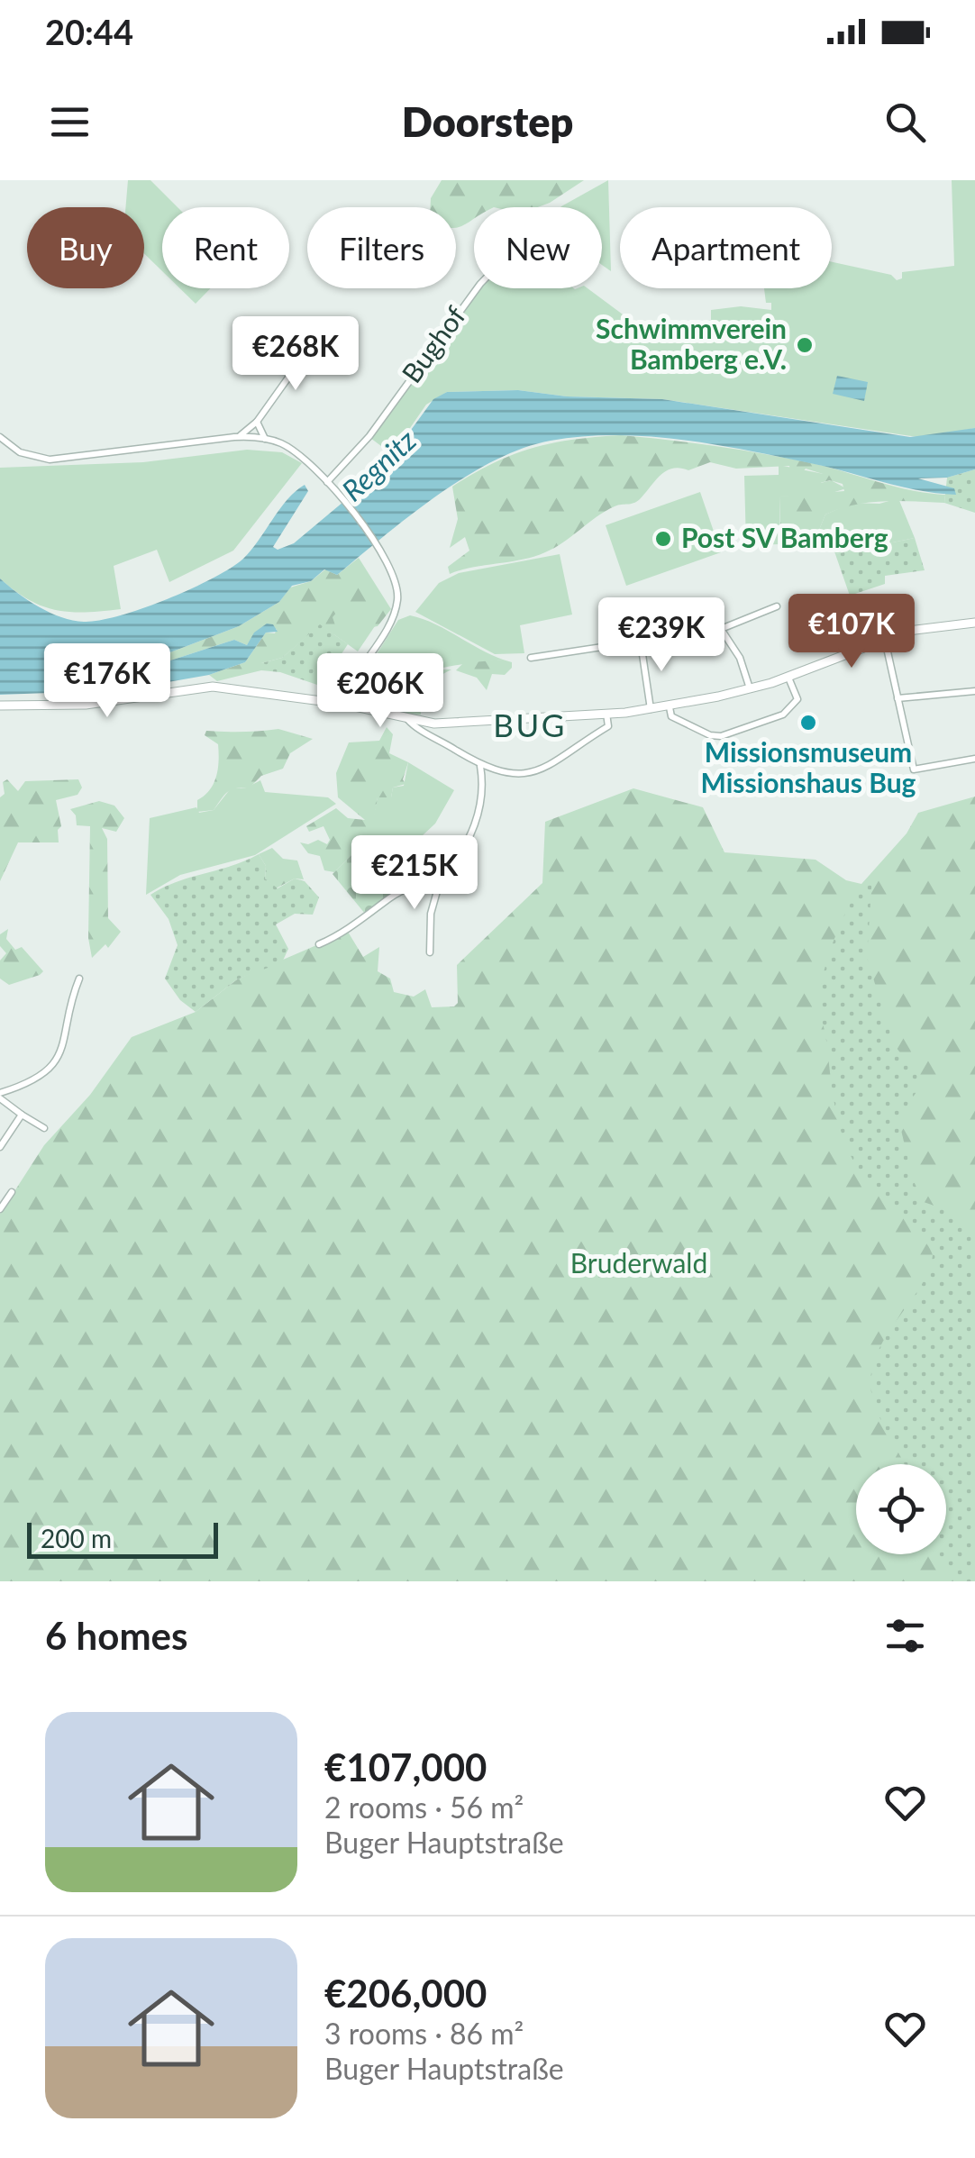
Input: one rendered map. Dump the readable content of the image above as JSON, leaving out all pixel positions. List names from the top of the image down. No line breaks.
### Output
{"streets":{"street":["Bughof"]},"districts":["BUG"],"water":["Regnitz"],"parks":["Bruderwald"],"places":["Schwimmverein Bamberg e.V.","Post SV Bamberg","Missionsmuseum Missionshaus Bug"],"scale_bar":"200 m","page":{"status":"20:44","header":"Doorstep","chip":["Buy","Rent","Filters","New","Apartment"],"price":["€268K","€107K","€239K","€176K","€206K","€215K"],"scale":"200 m","heading":"6 homes","list":[{"name":"€107,000","note":"2 rooms · 56 m² · Buger Hauptstraße"},{"name":"€206,000","note":"3 rooms · 86 m² · Buger Hauptstraße"}]}}
